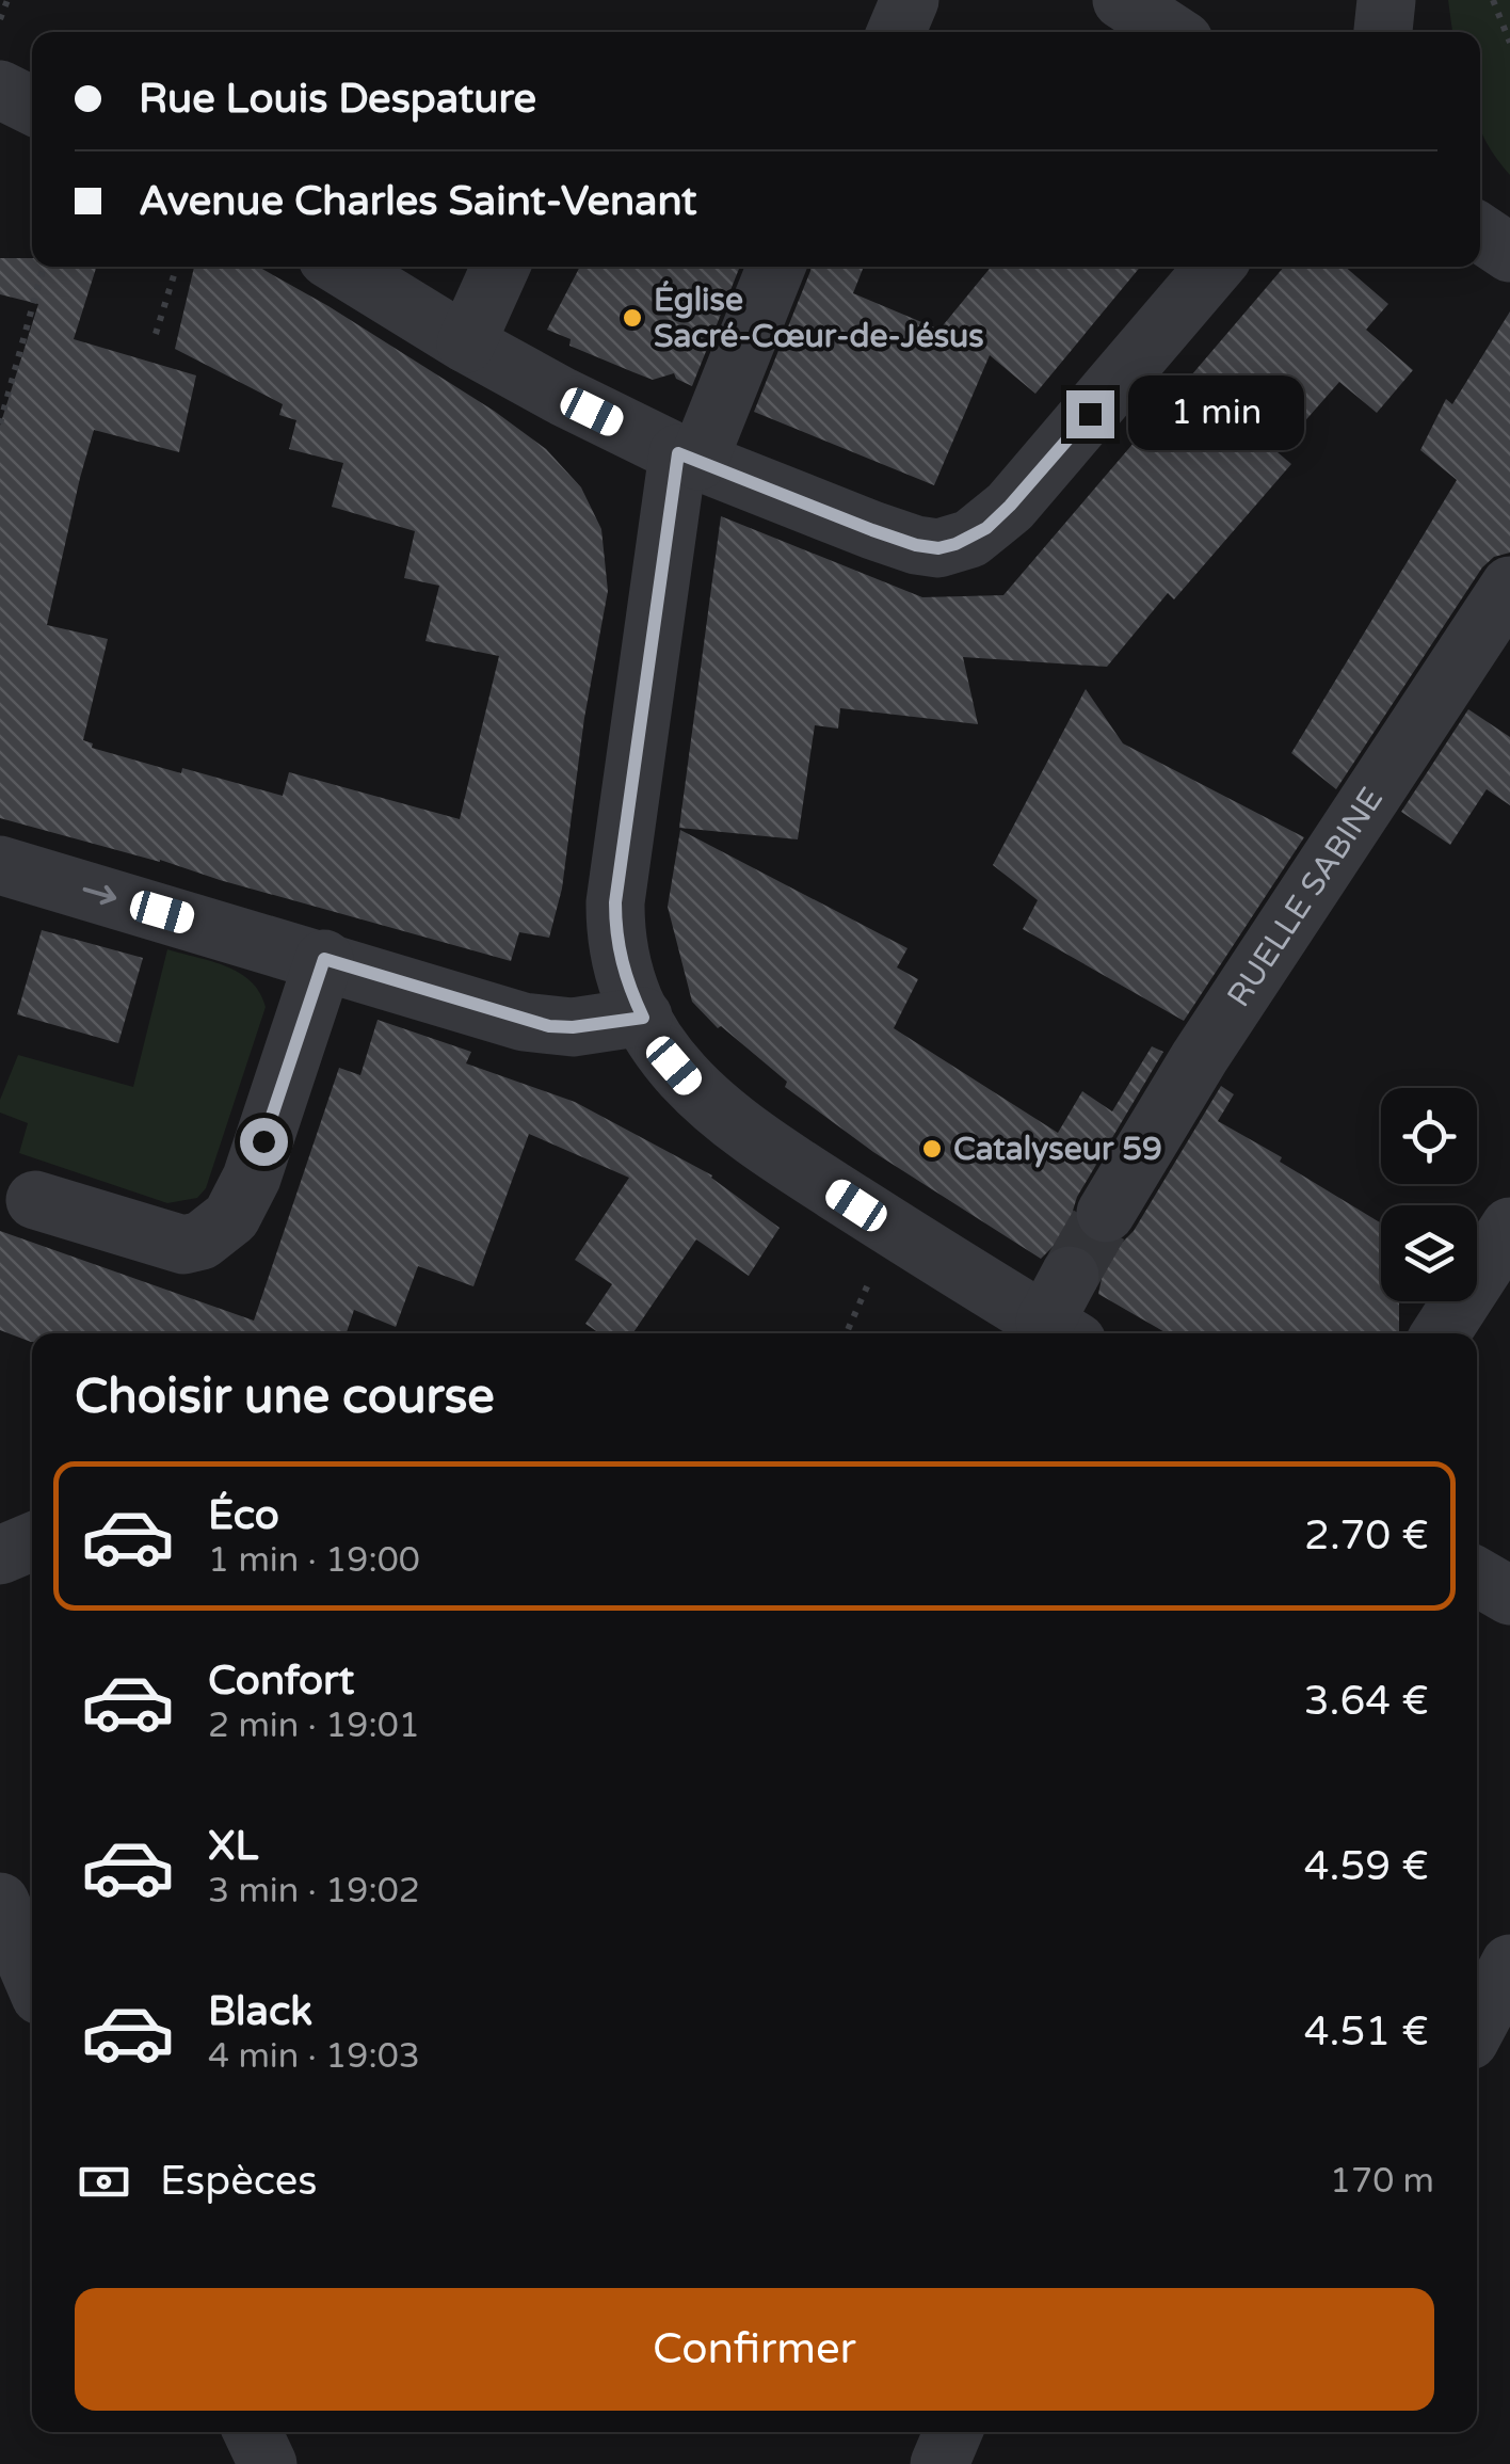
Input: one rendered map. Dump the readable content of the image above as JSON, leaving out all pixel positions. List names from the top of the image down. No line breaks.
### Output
{"streets":{"street":["RUELLE SABINE"]},"places":["Église Sacré-Cœur-de-Jésus","Catalyseur 59"],"page":{"banner":["Rue Louis Despature","Avenue Charles Saint-Venant"],"bubble":"1 min","heading":"Choisir une course","list":[{"name":"Éco","note":"1 min · 19:00","value":"2.70 €"},{"name":"Confort","note":"2 min · 19:01","value":"3.64 €"},{"name":"XL","note":"3 min · 19:02","value":"4.59 €"},{"name":"Black","note":"4 min · 19:03","value":"4.51 €"}],"pay":["Espèces","170 m"],"buttons":"Confirmer"}}
